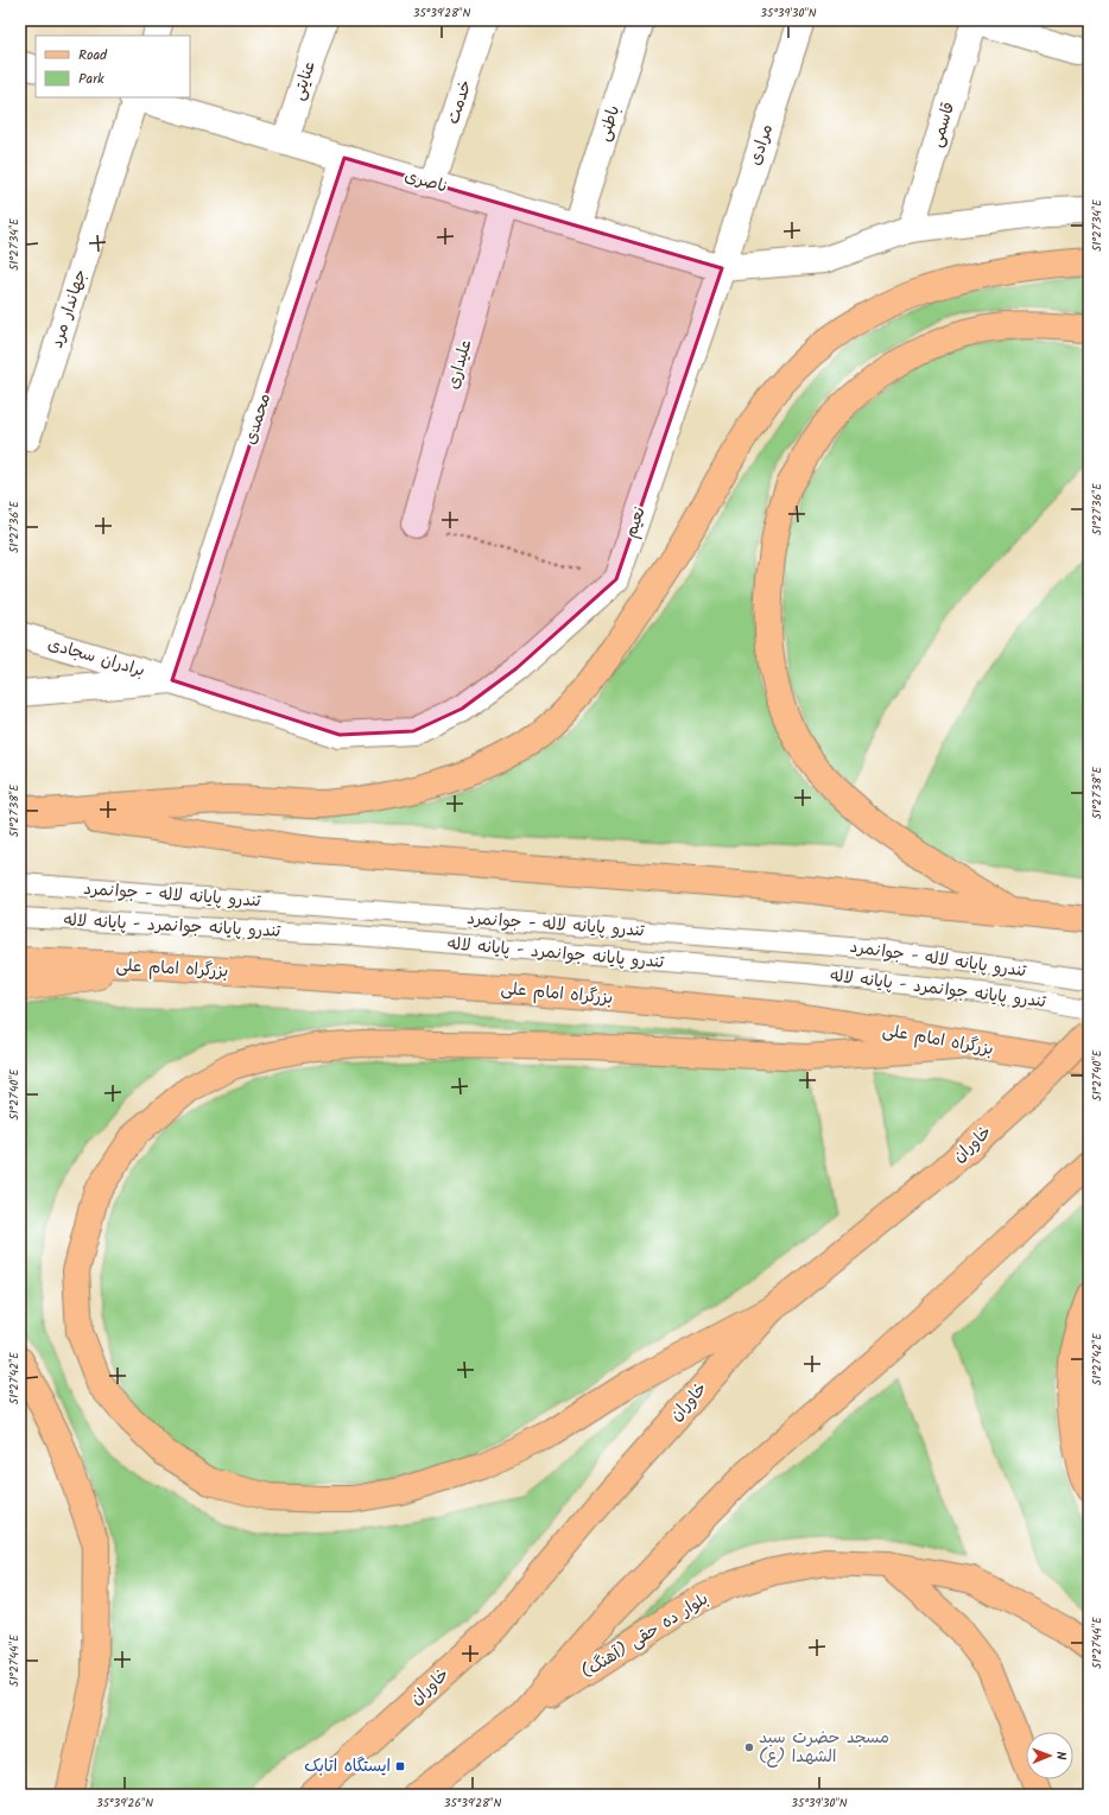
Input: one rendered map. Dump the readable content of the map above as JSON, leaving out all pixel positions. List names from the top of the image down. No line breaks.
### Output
{"streets":{"main road":["بزرگراه امام علی","خاوران","بلوار ده حقی (آهنگ)"],"street":["عنایتی","خدمت","باطنی","قاسمی","مرادی","ناصری","جهاندار مرد","علیداری","محمدی","نعیم","برادران سجادی"],"lane":["تندرو پایانه لاله - جوانمرد","تندرو پایانه جوانمرد - پایانه لاله"]},"crossings":[["عنایتی","ناصری"],["خدمت","ناصری"],["باطنی","ناصری"],["مرادی","ناصری"],["مرادی","نعیم"],["ناصری","علیداری"],["ناصری","محمدی"],["ناصری","نعیم"],["محمدی","برادران سجادی"],["نعیم","برادران سجادی"]],"places":{"other":["مسجد حضرت سید الشهدا (ع)"],"transit":["ایستگاه اتابک"]},"legend":["Road","Park"],"north":"right","coordinates":["35°39'28\"N","35°39'30\"N","51°27'34\"E","51°27'36\"E","51°27'38\"E","51°27'40\"E","51°27'42\"E","51°27'44\"E","35°39'26\"N"]}
